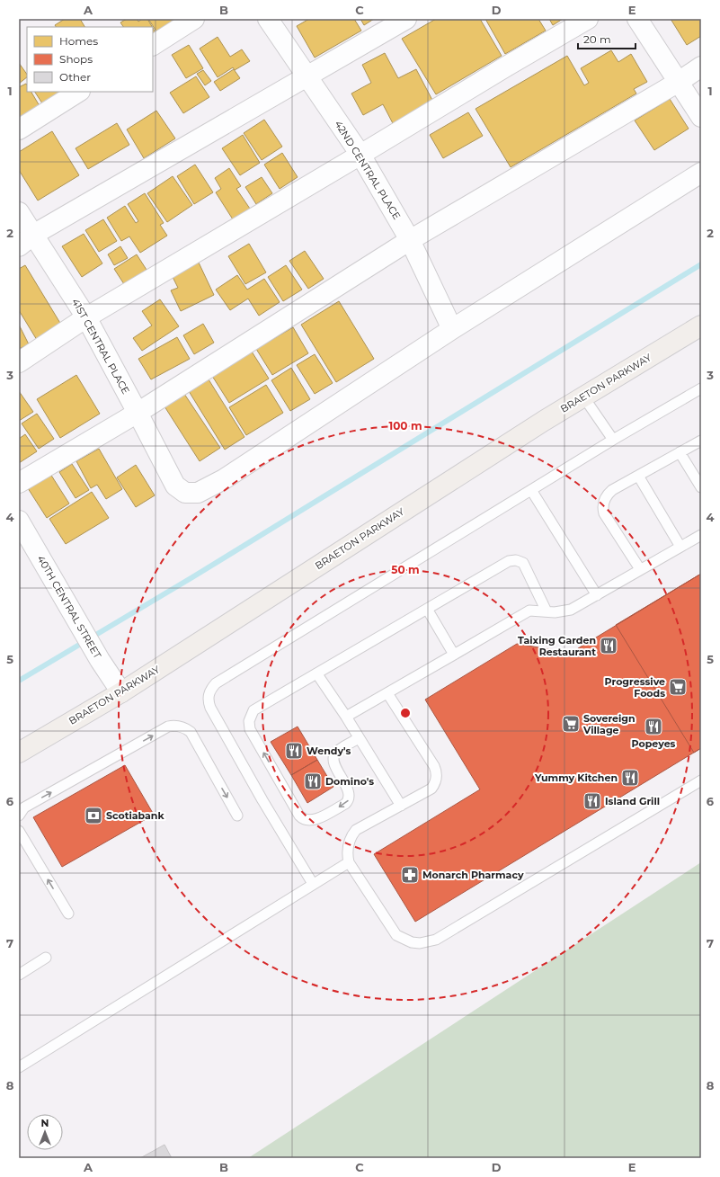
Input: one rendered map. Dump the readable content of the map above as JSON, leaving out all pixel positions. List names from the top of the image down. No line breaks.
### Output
{"streets":{"main road":["BRAETON PARKWAY"],"street":["42ND CENTRAL PLACE","41ST CENTRAL PLACE","40TH CENTRAL STREET"]},"crossings":[["42ND CENTRAL PLACE","41ST CENTRAL PLACE"],["BRAETON PARKWAY","40TH CENTRAL STREET"]],"places":{"restaurant":["Taixing Garden Restaurant","Popeyes","Wendy's","Yummy Kitchen","Domino's","Island Grill"],"supermarket":["Progressive Foods","Sovereign Village"],"bank":["Scotiabank"],"pharmacy":["Monarch Pharmacy"]},"legend":["Homes","Shops","Other"],"scale_bar":"20 m","north":"top","grid":{"columns":["A","B","C","D","E"],"rows":["1","2","3","4","5","6","7","8"]},"rings":["100 m","50 m"]}
